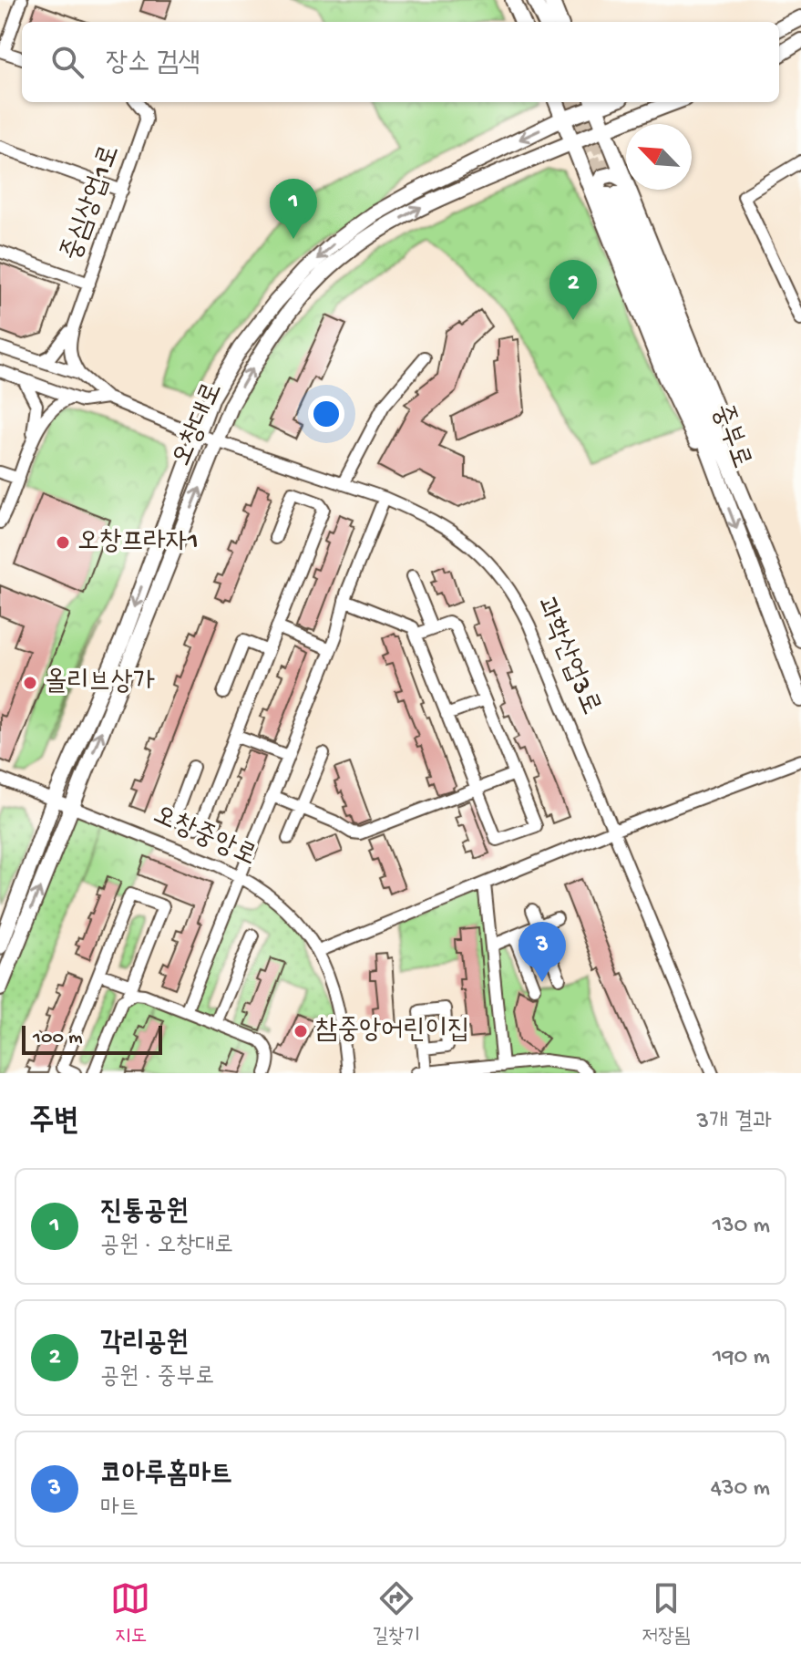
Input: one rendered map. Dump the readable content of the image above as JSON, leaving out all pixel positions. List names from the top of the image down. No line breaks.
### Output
{"streets":{"main road":["오창대로","중부로"],"street":["중심상업1로","과학산업3로","오창중앙로"]},"crossings":[["오창대로","과학산업3로"],["오창대로","오창중앙로"]],"places":["오창프라자1","올리브상가","참중앙어린이집"],"scale_bar":"100 m","north":"top left","page":{"search":"장소 검색","pins":["1","2","3"],"scale":"100 m","heading":["주변","3개 결과"],"list":[{"mark":"1","name":"진통공원","note":"공원 · 오창대로","value":"130 m"},{"mark":"2","name":"각리공원","note":"공원 · 중부로","value":"190 m"},{"mark":"3","name":"코아루홈마트","note":"마트","value":"430 m"}],"nav":["지도","길찾기","저장됨"]}}
